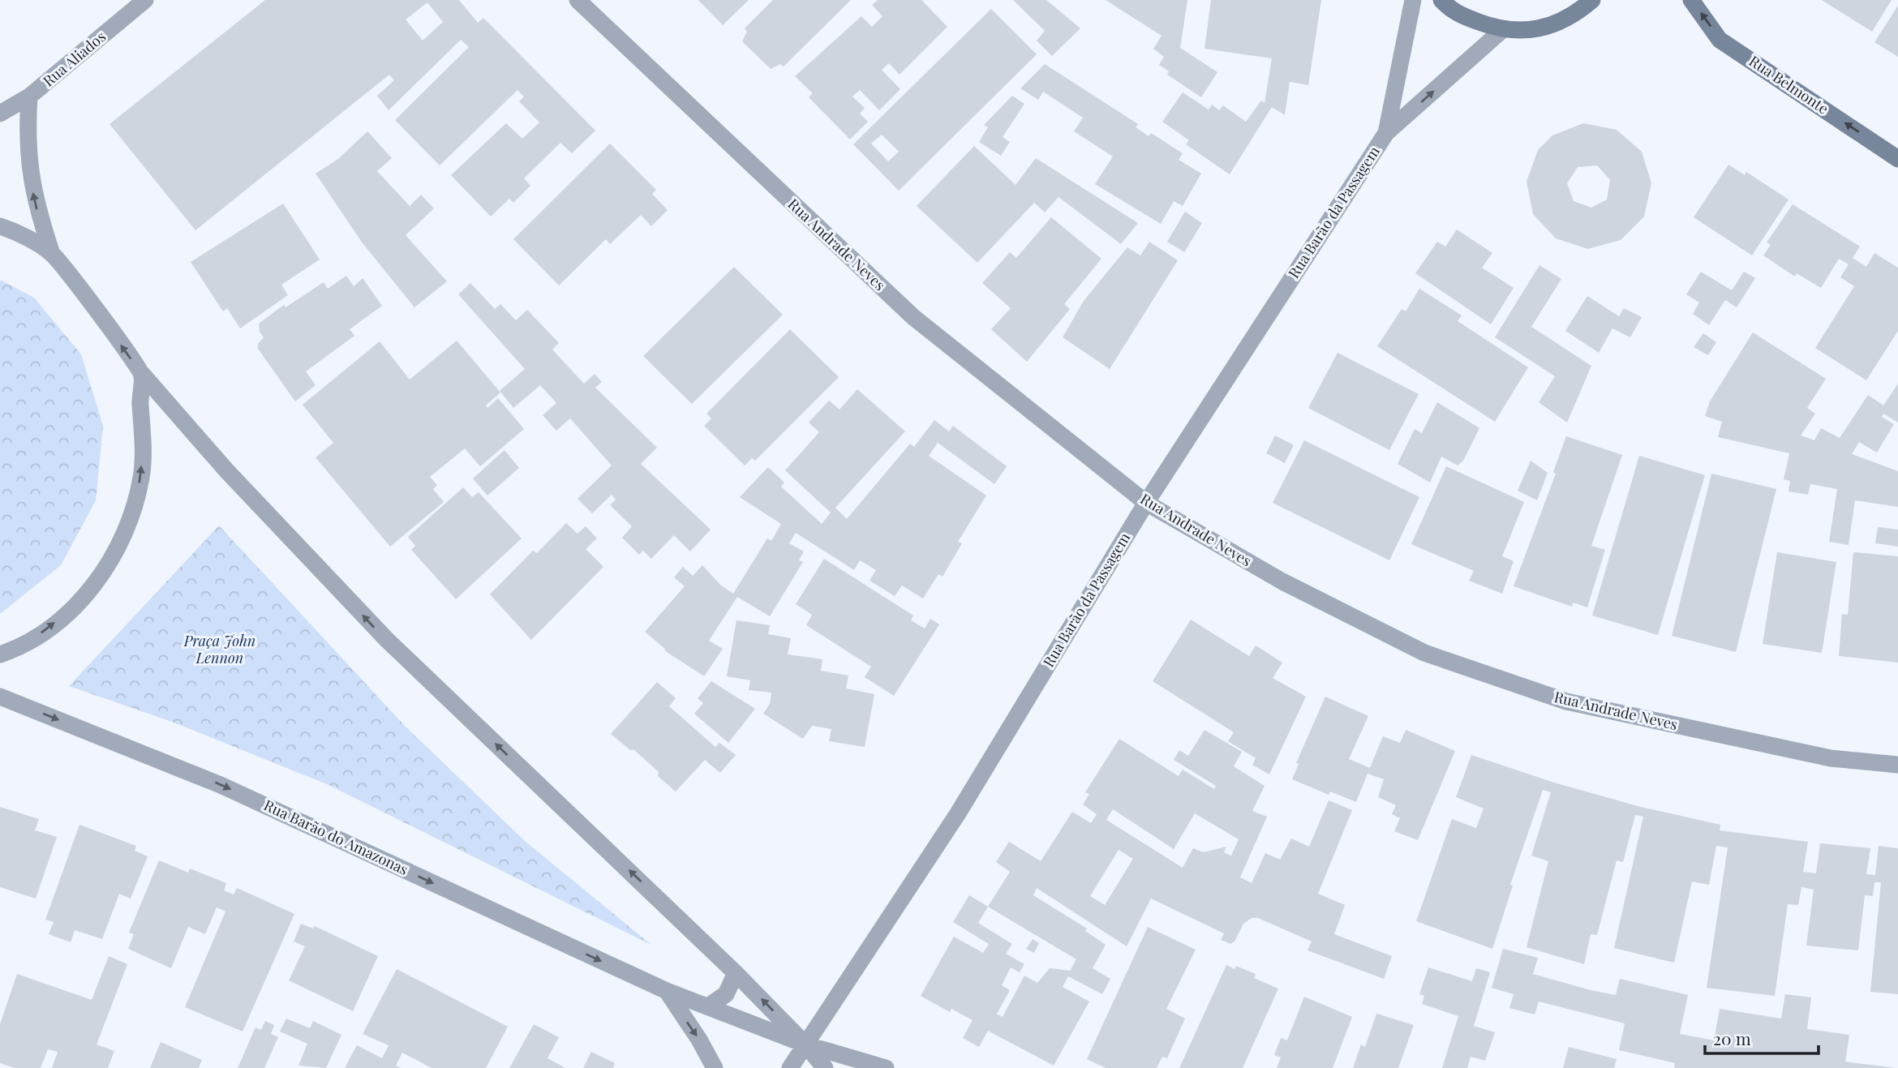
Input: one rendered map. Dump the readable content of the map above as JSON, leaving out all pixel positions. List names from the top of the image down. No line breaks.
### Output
{"streets":{"main road":["Rua Belmonte"],"street":["Rua Aliados","Rua Barão da Passagem","Rua Andrade Neves","Rua Barão do Amazonas"]},"crossings":[["Rua Barão da Passagem","Rua Andrade Neves"],["Rua Barão da Passagem","Rua Barão do Amazonas"]],"one_way":["Rua Belmonte"],"parks":["Praça John Lennon"],"scale_bar":"20 m"}
